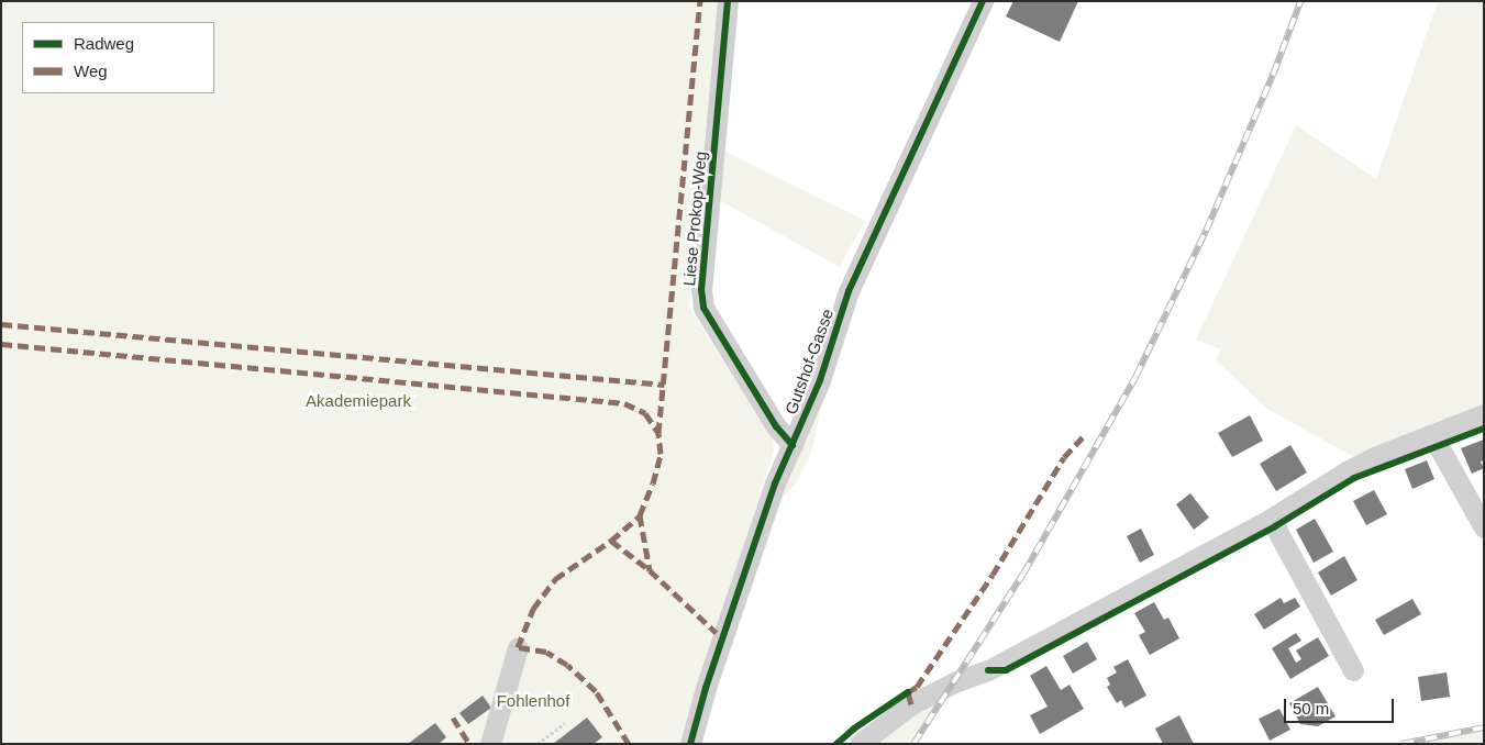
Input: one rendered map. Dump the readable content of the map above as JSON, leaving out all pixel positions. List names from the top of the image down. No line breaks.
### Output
{"streets":{"street":["Liese Prokop-Weg","Gutshof-Gasse"]},"crossings":[["Liese Prokop-Weg","Gutshof-Gasse"]],"parks":["Akademiepark","Fohlenhof"],"legend":["Radweg","Weg"],"scale_bar":"50 m"}
